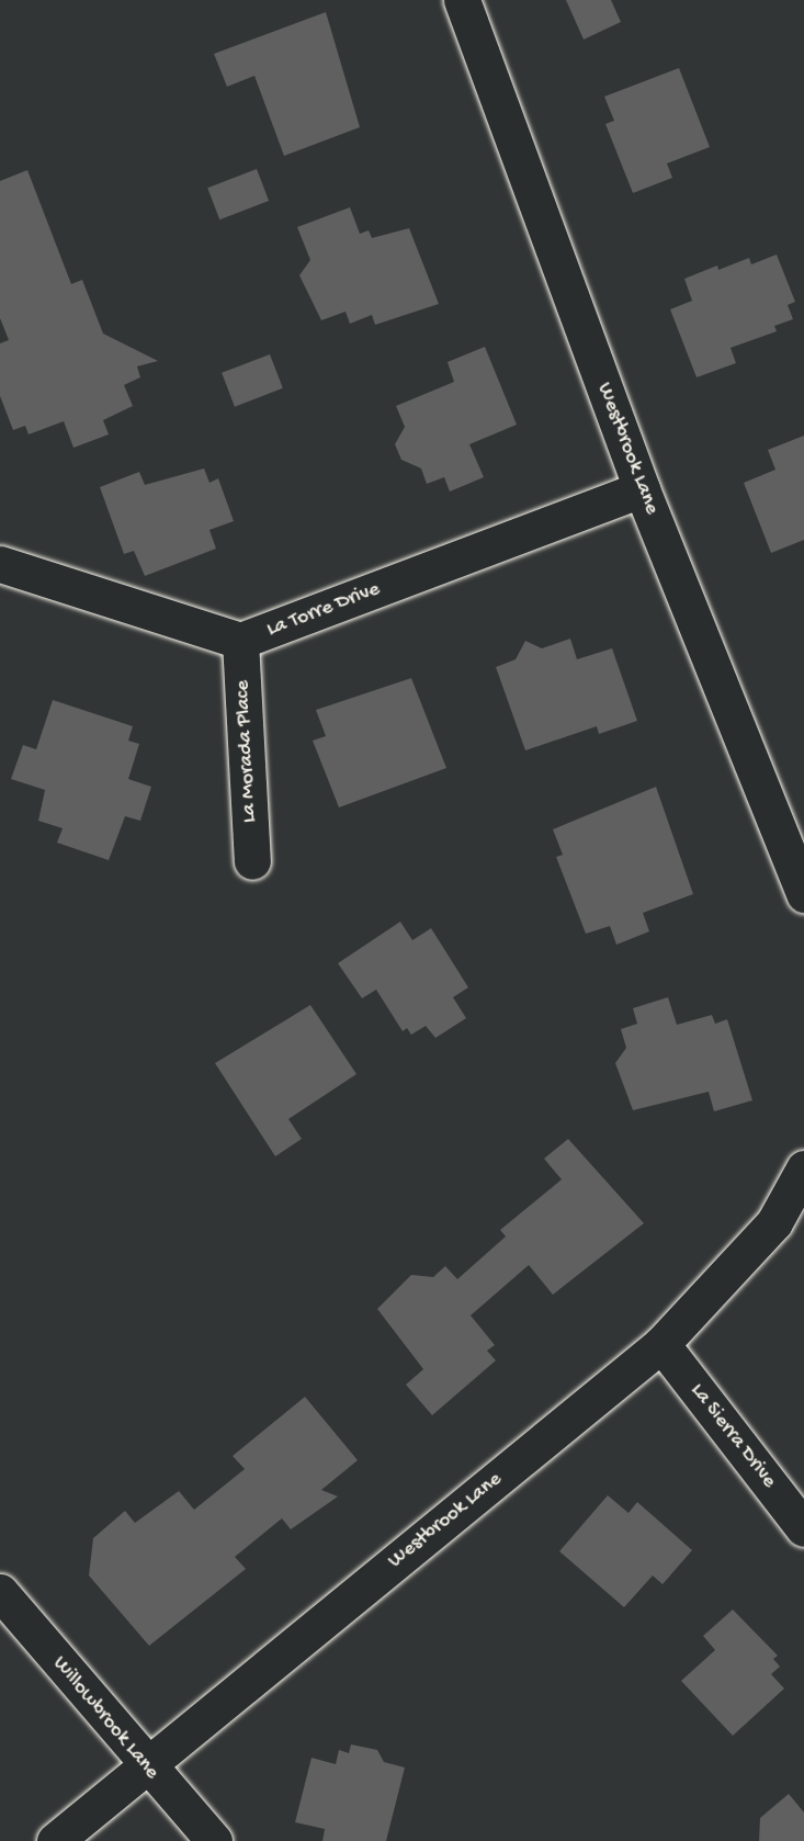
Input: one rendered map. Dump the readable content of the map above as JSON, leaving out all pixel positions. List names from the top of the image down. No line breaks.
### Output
{"streets":{"street":["Westbrook Lane","La Torre Drive","La Morada Place","La Sierra Drive","Willowbrook Lane"]},"crossings":[["Westbrook Lane","La Torre Drive"],["Westbrook Lane","La Sierra Drive"],["Westbrook Lane","Willowbrook Lane"],["La Torre Drive","La Morada Place"]]}
